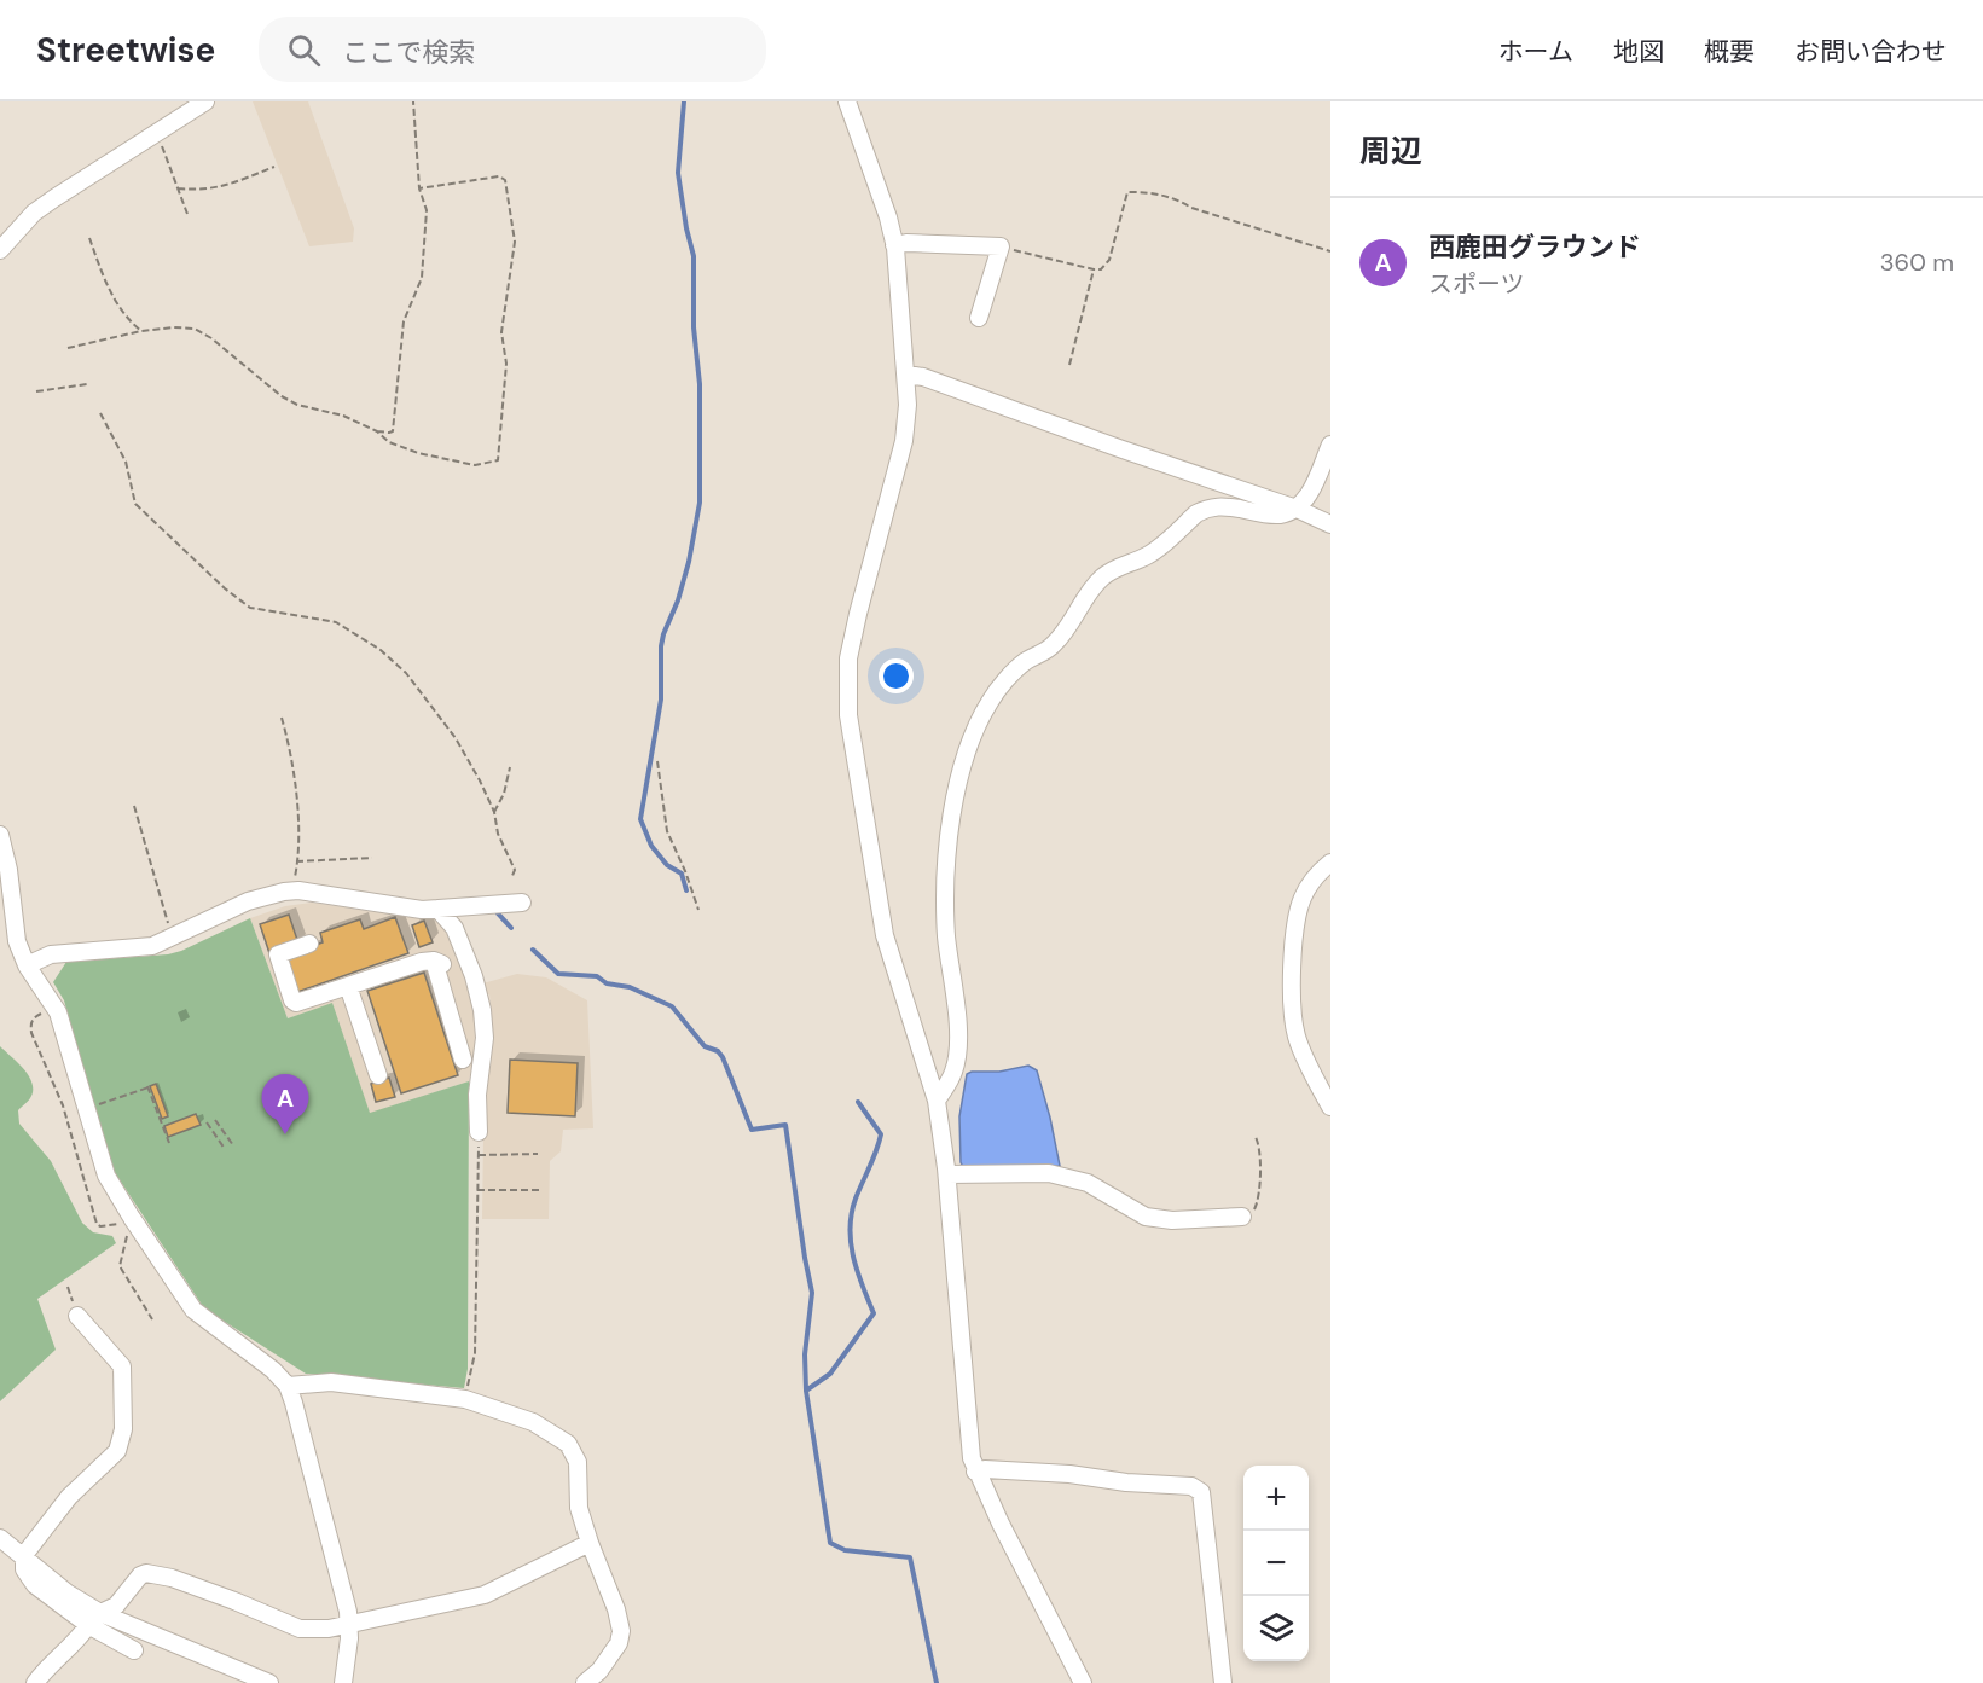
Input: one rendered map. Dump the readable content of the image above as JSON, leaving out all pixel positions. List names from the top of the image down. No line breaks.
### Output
{"page":{"header":"Streetwise","search":"ここで検索","nav":["ホーム","地図","概要","お問い合わせ"],"heading":"周辺","list":[{"mark":"A","name":"西鹿田グラウンド","note":"スポーツ","value":"360 m"}],"pins":"A","map_buttons":["+","−"]}}
